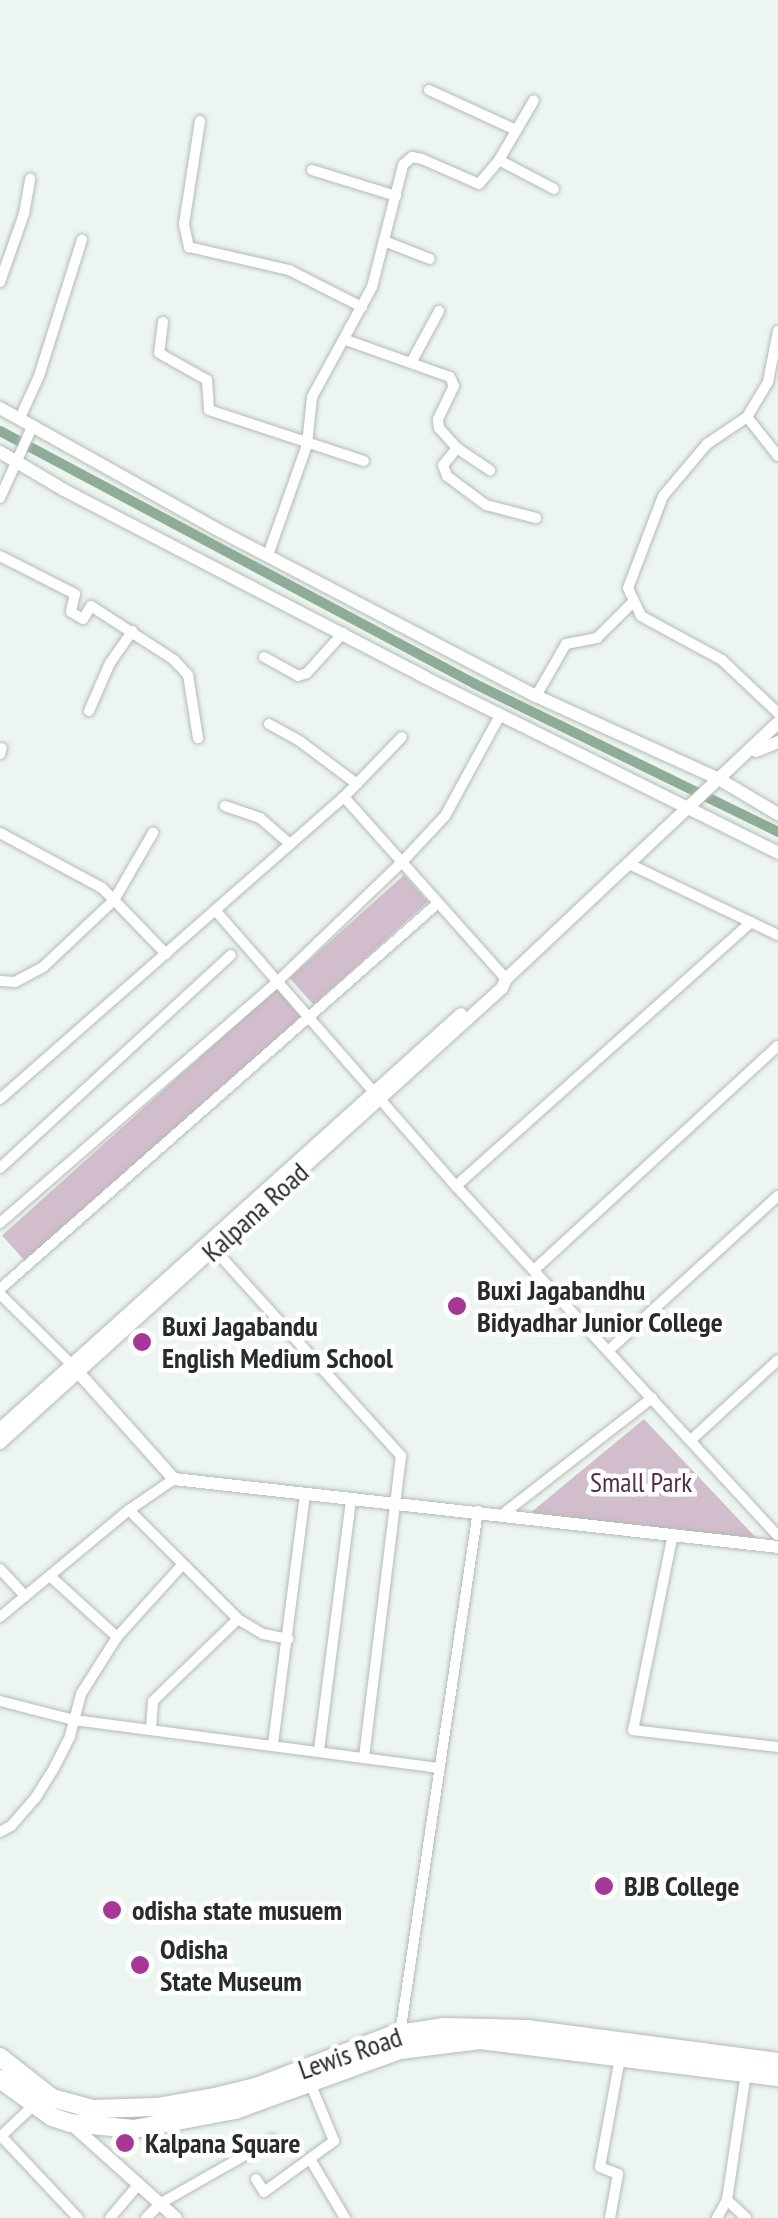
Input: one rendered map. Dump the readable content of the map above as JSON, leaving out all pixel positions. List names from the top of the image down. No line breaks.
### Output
{"streets":{"main road":["Lewis Road"],"street":["Kalpana Road"]},"parks":["Small Park"],"places":["Buxi Jagabandhu Bidyadhar Junior College","Buxi Jagabandu English Medium School","BJB College","odisha state musuem","Odisha State Museum","Kalpana Square"]}
